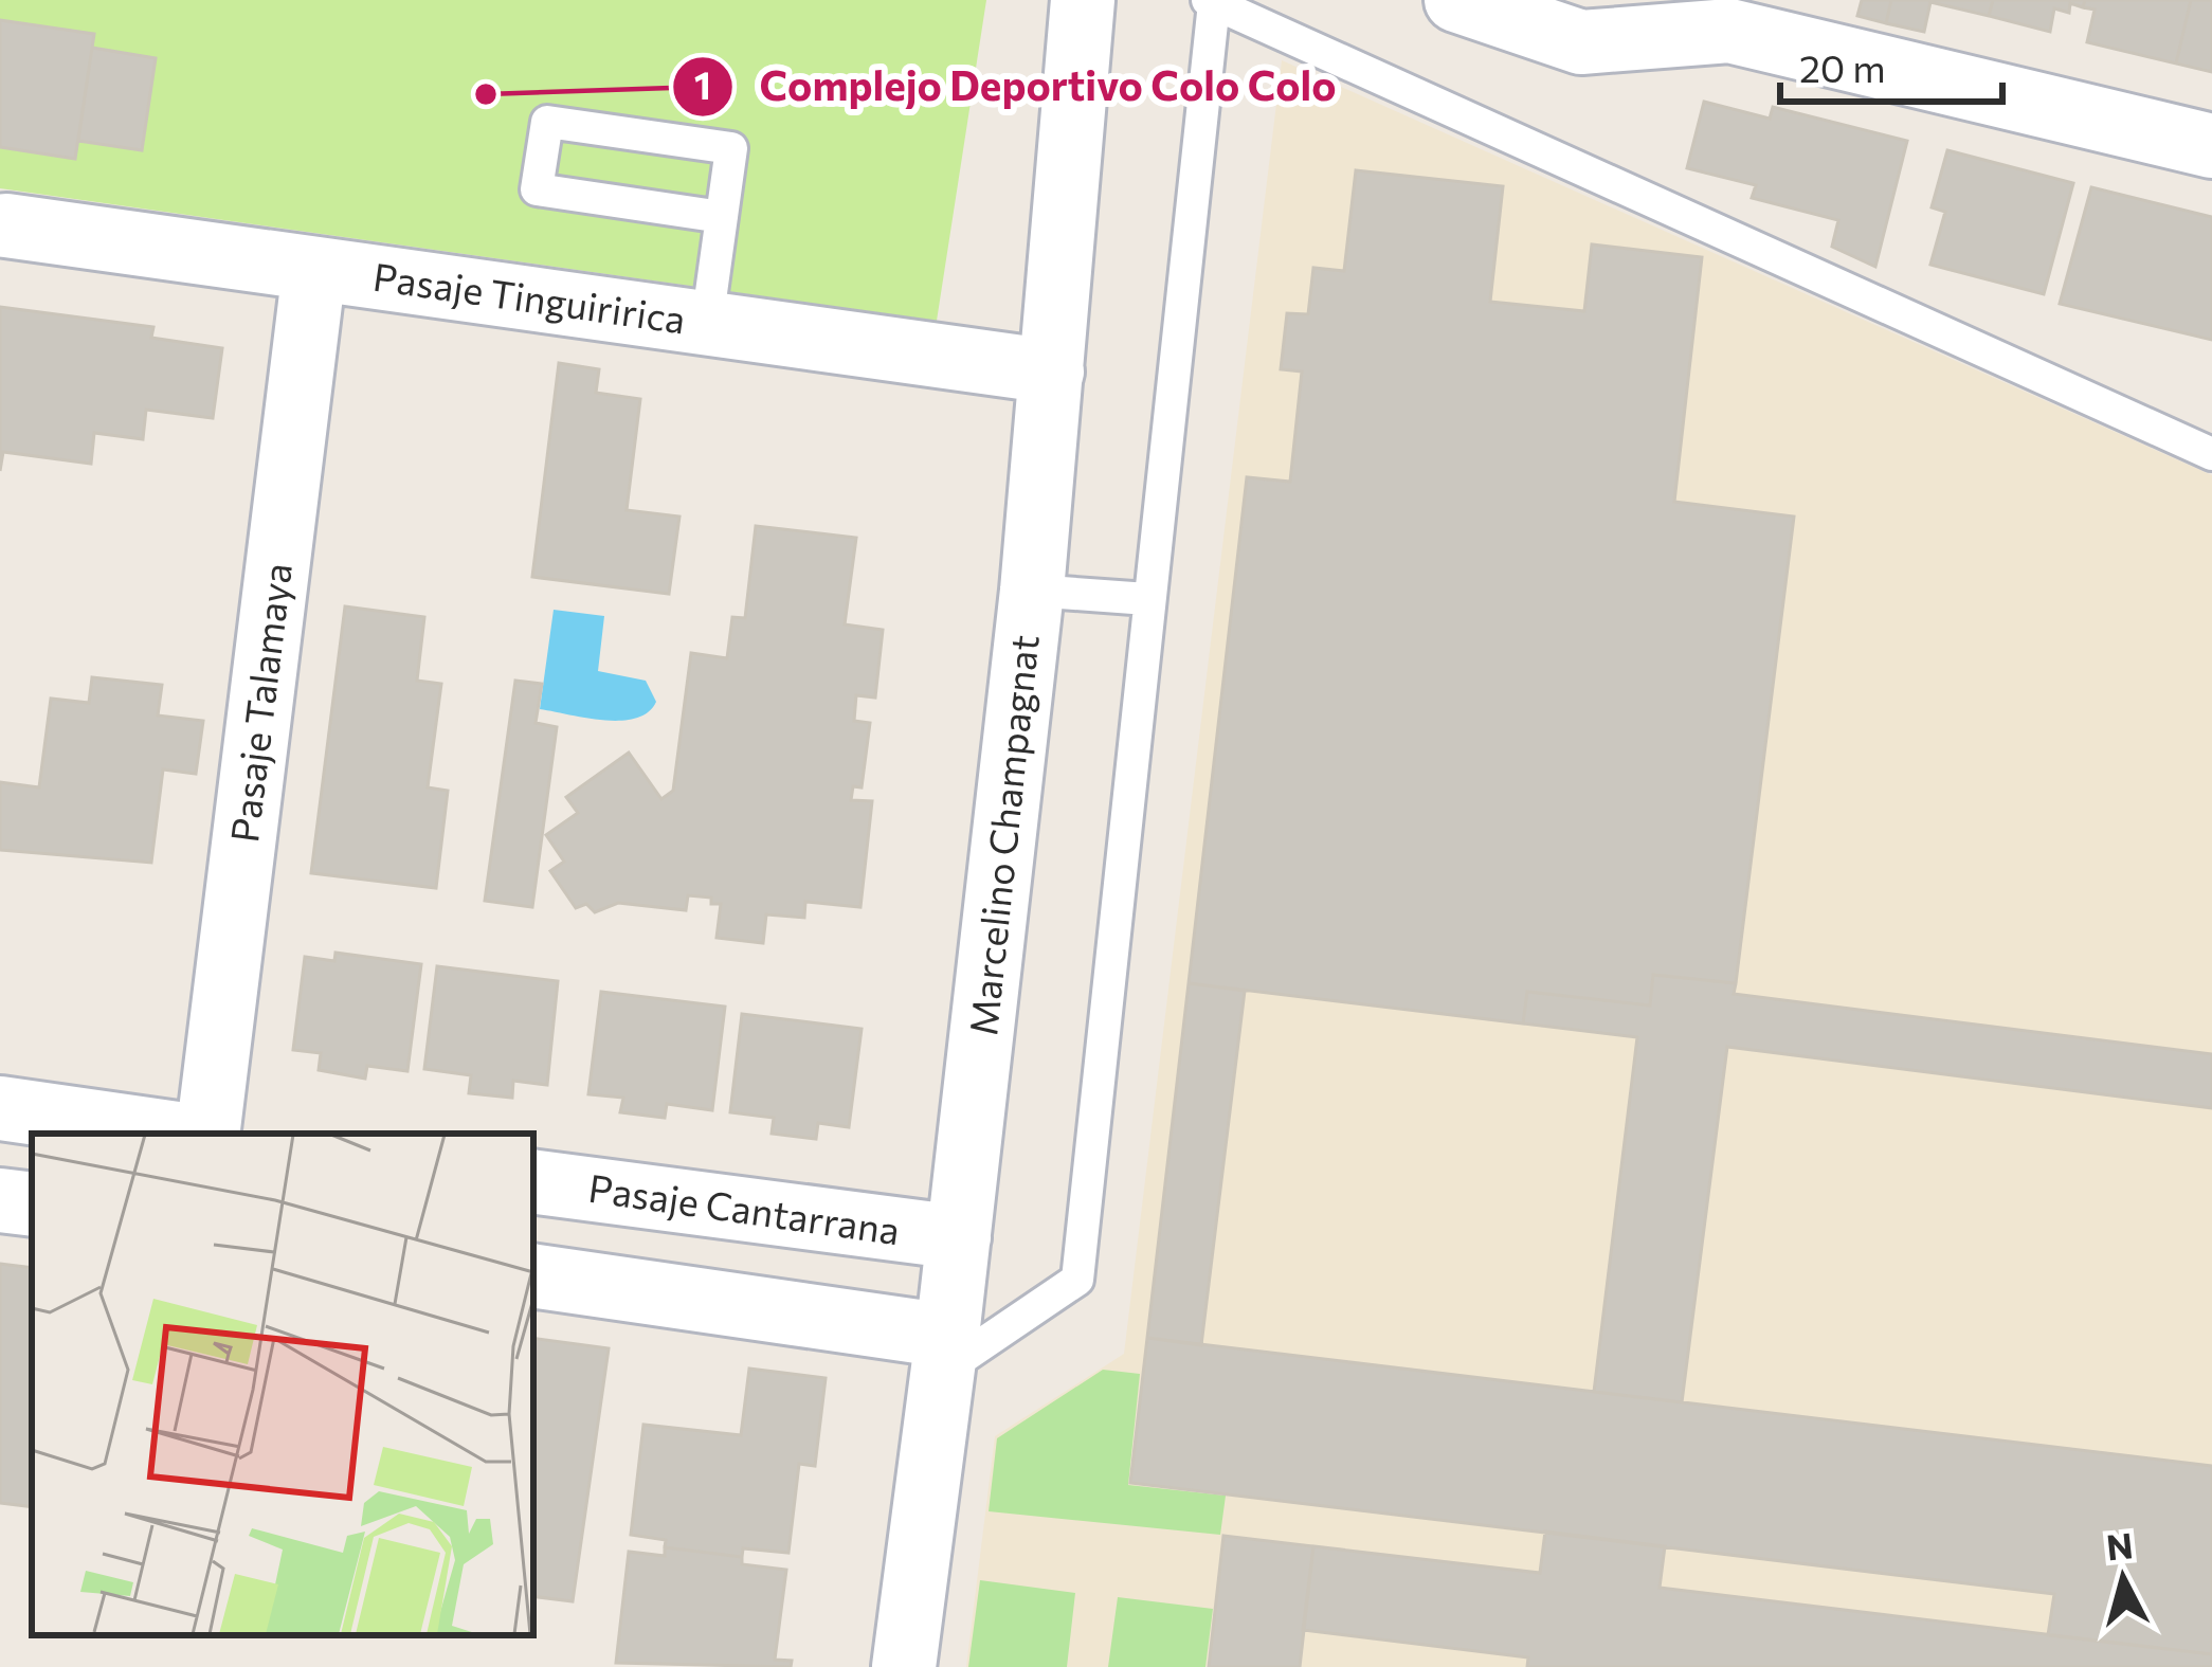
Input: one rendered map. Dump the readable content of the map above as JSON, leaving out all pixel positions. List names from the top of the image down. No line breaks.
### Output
{"streets":{"street":["Pasaje Tinguiririca","Pasaje Talamaya","Marcelino Champagnat","Pasaje Cantarrana"]},"crossings":[["Pasaje Tinguiririca","Pasaje Talamaya"],["Pasaje Tinguiririca","Marcelino Champagnat"],["Marcelino Champagnat","Pasaje Cantarrana"]],"places":["Complejo Deportivo Colo Colo"],"scale_bar":"20 m","north":"top"}
